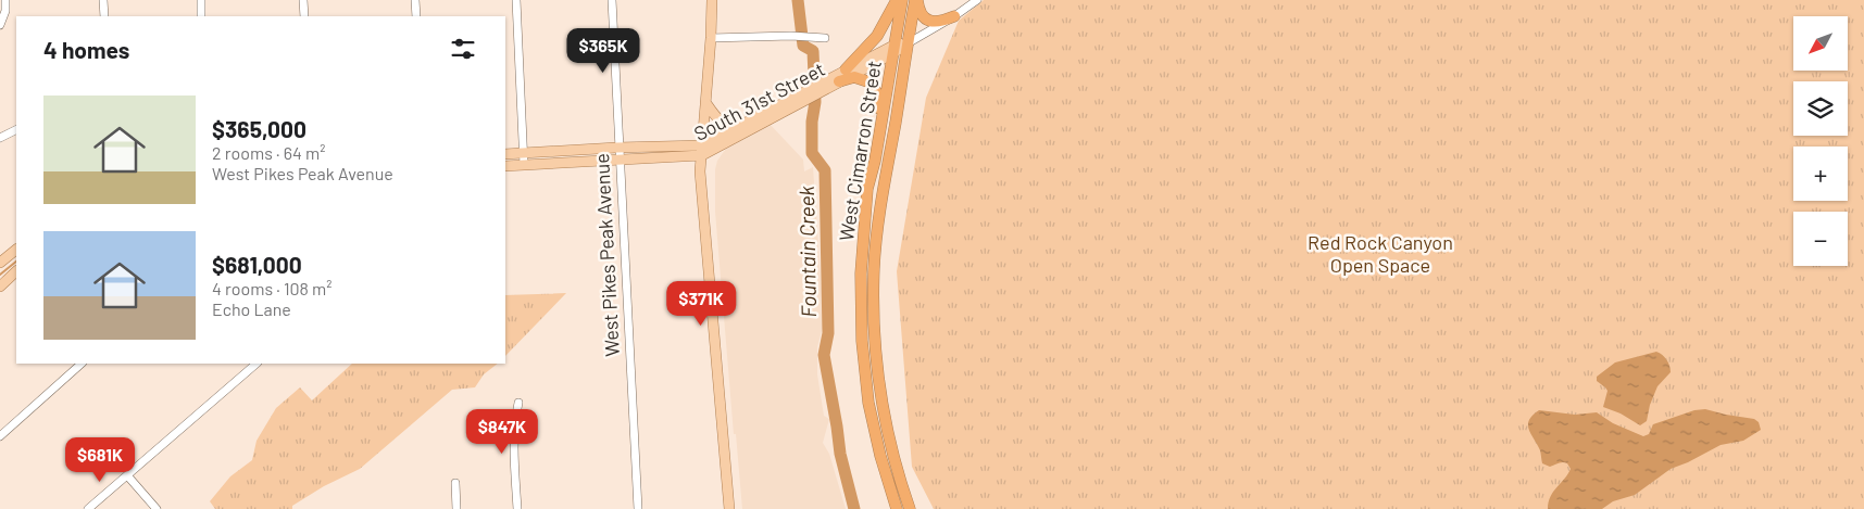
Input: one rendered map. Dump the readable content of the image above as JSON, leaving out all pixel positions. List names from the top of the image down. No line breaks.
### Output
{"streets":{"highway":["West Cimarron Street"],"main road":["South 31st Street"],"street":["West Pikes Peak Avenue"]},"crossings":[["South 31st Street","West Cimarron Street"],["South 31st Street","West Pikes Peak Avenue"]],"water":["Fountain Creek"],"parks":["Red Rock Canyon Open Space"],"north":"bottom left","page":{"map_buttons":["+","−"],"heading":"4 homes","price":["$365K","$371K","$847K","$681K"],"list":[{"name":"$365,000","note":"2 rooms · 64 m² · West Pikes Peak Avenue"},{"name":"$681,000","note":"4 rooms · 108 m² · Echo Lane"}]}}
